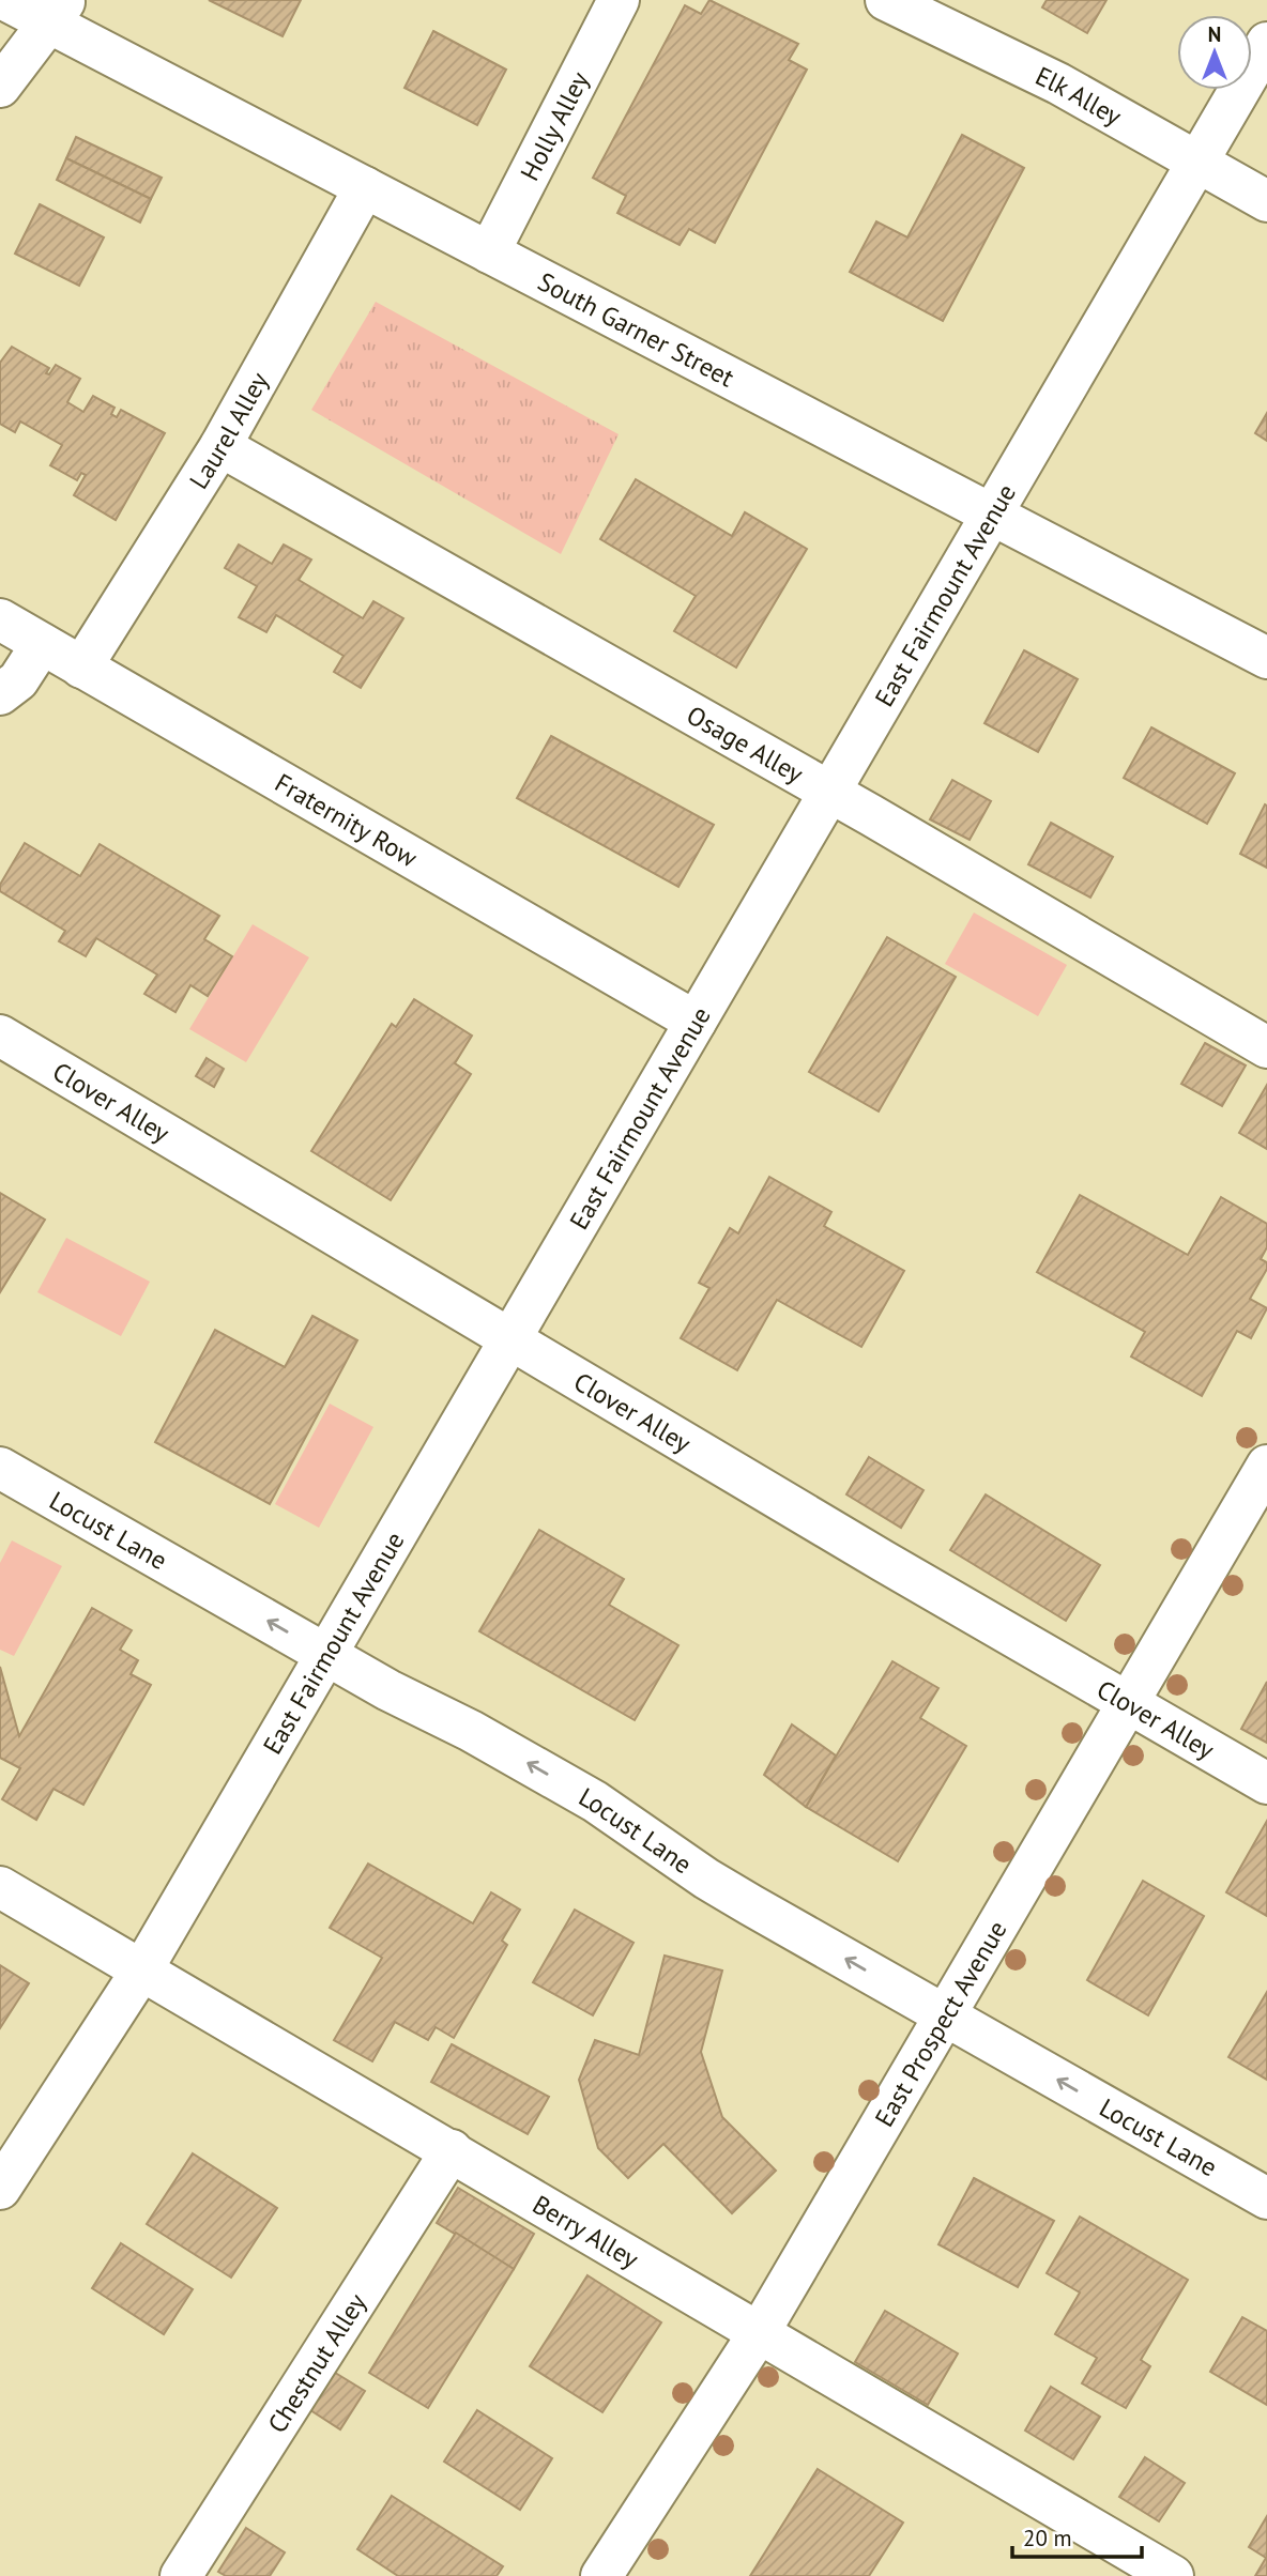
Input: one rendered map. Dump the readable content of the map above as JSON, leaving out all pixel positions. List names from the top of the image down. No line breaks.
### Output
{"streets":{"street":["Elk Alley","Holly Alley","South Garner Street","Laurel Alley","East Fairmount Avenue","Osage Alley","Fraternity Row","Clover Alley","Locust Lane","East Prospect Avenue","Berry Alley","Chestnut Alley"]},"crossings":[["Elk Alley","East Fairmount Avenue"],["Holly Alley","South Garner Street"],["South Garner Street","Laurel Alley"],["South Garner Street","East Fairmount Avenue"],["Laurel Alley","Osage Alley"],["Laurel Alley","Fraternity Row"],["East Fairmount Avenue","Osage Alley"],["East Fairmount Avenue","Fraternity Row"],["East Fairmount Avenue","Clover Alley"],["East Fairmount Avenue","Locust Lane"],["East Fairmount Avenue","Berry Alley"],["Clover Alley","East Prospect Avenue"],["Locust Lane","East Prospect Avenue"],["East Prospect Avenue","Berry Alley"],["Berry Alley","Chestnut Alley"]],"one_way":["Locust Lane"],"scale_bar":"20 m","north":"top"}
